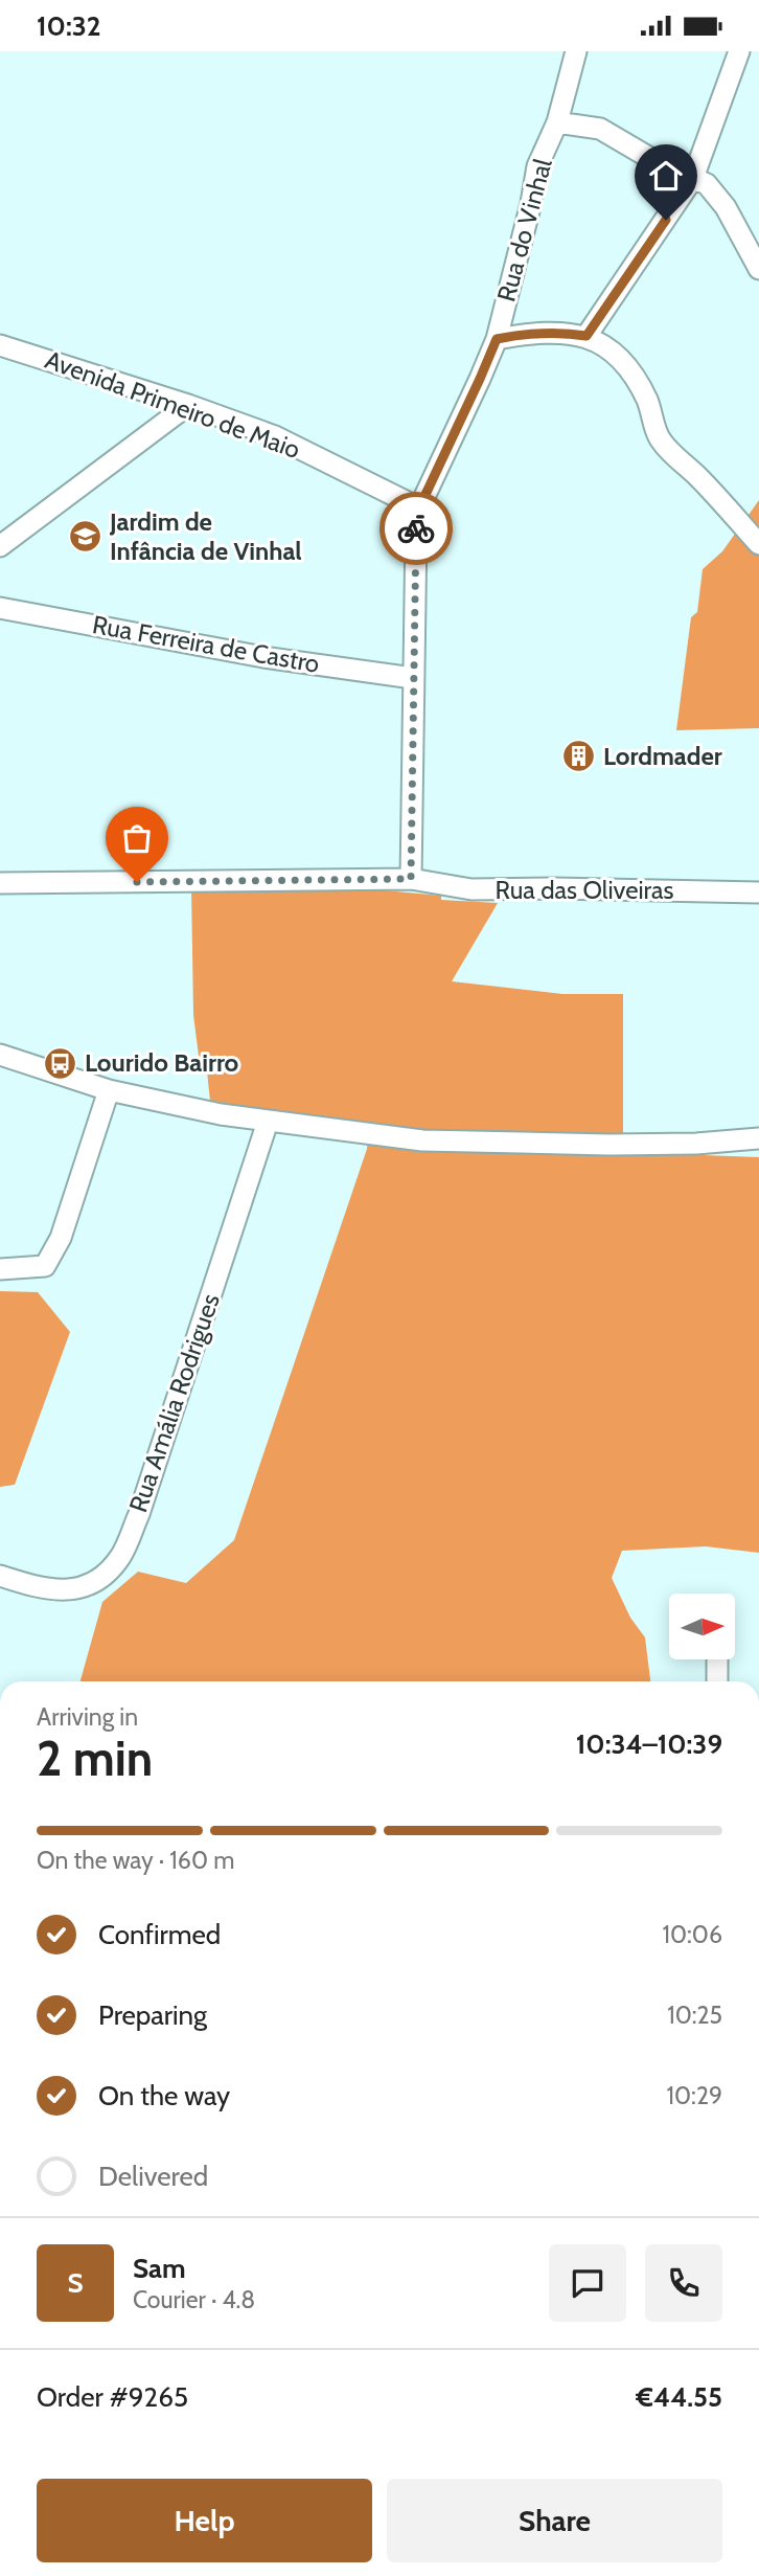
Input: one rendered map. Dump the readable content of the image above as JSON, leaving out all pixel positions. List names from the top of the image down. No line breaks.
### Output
{"streets":{"street":["Rua do Vinhal","Avenida Primeiro de Maio","Rua Ferreira de Castro","Rua das Oliveiras","Rua Amália Rodrigues"]},"crossings":[["Rua do Vinhal","Avenida Primeiro de Maio"],["Rua do Vinhal","Rua Ferreira de Castro"],["Rua do Vinhal","Rua das Oliveiras"]],"places":{"school or university":["Jardim de Infância de Vinhal"],"building":["Lordmader"],"bus stop":["Lourido Bairro"]},"north":"right","page":{"status":"10:32","heading":["2 min","Arriving in","10:34–10:39"],"panel":["Sam","Courier · 4.8","Order #9265","€44.55"],"bar":"On the way · 160 m","list":[["Confirmed","10:06"],["Preparing","10:25"],["On the way","10:29"],"Delivered"],"round":"S","buttons":["Help","Share"]}}
